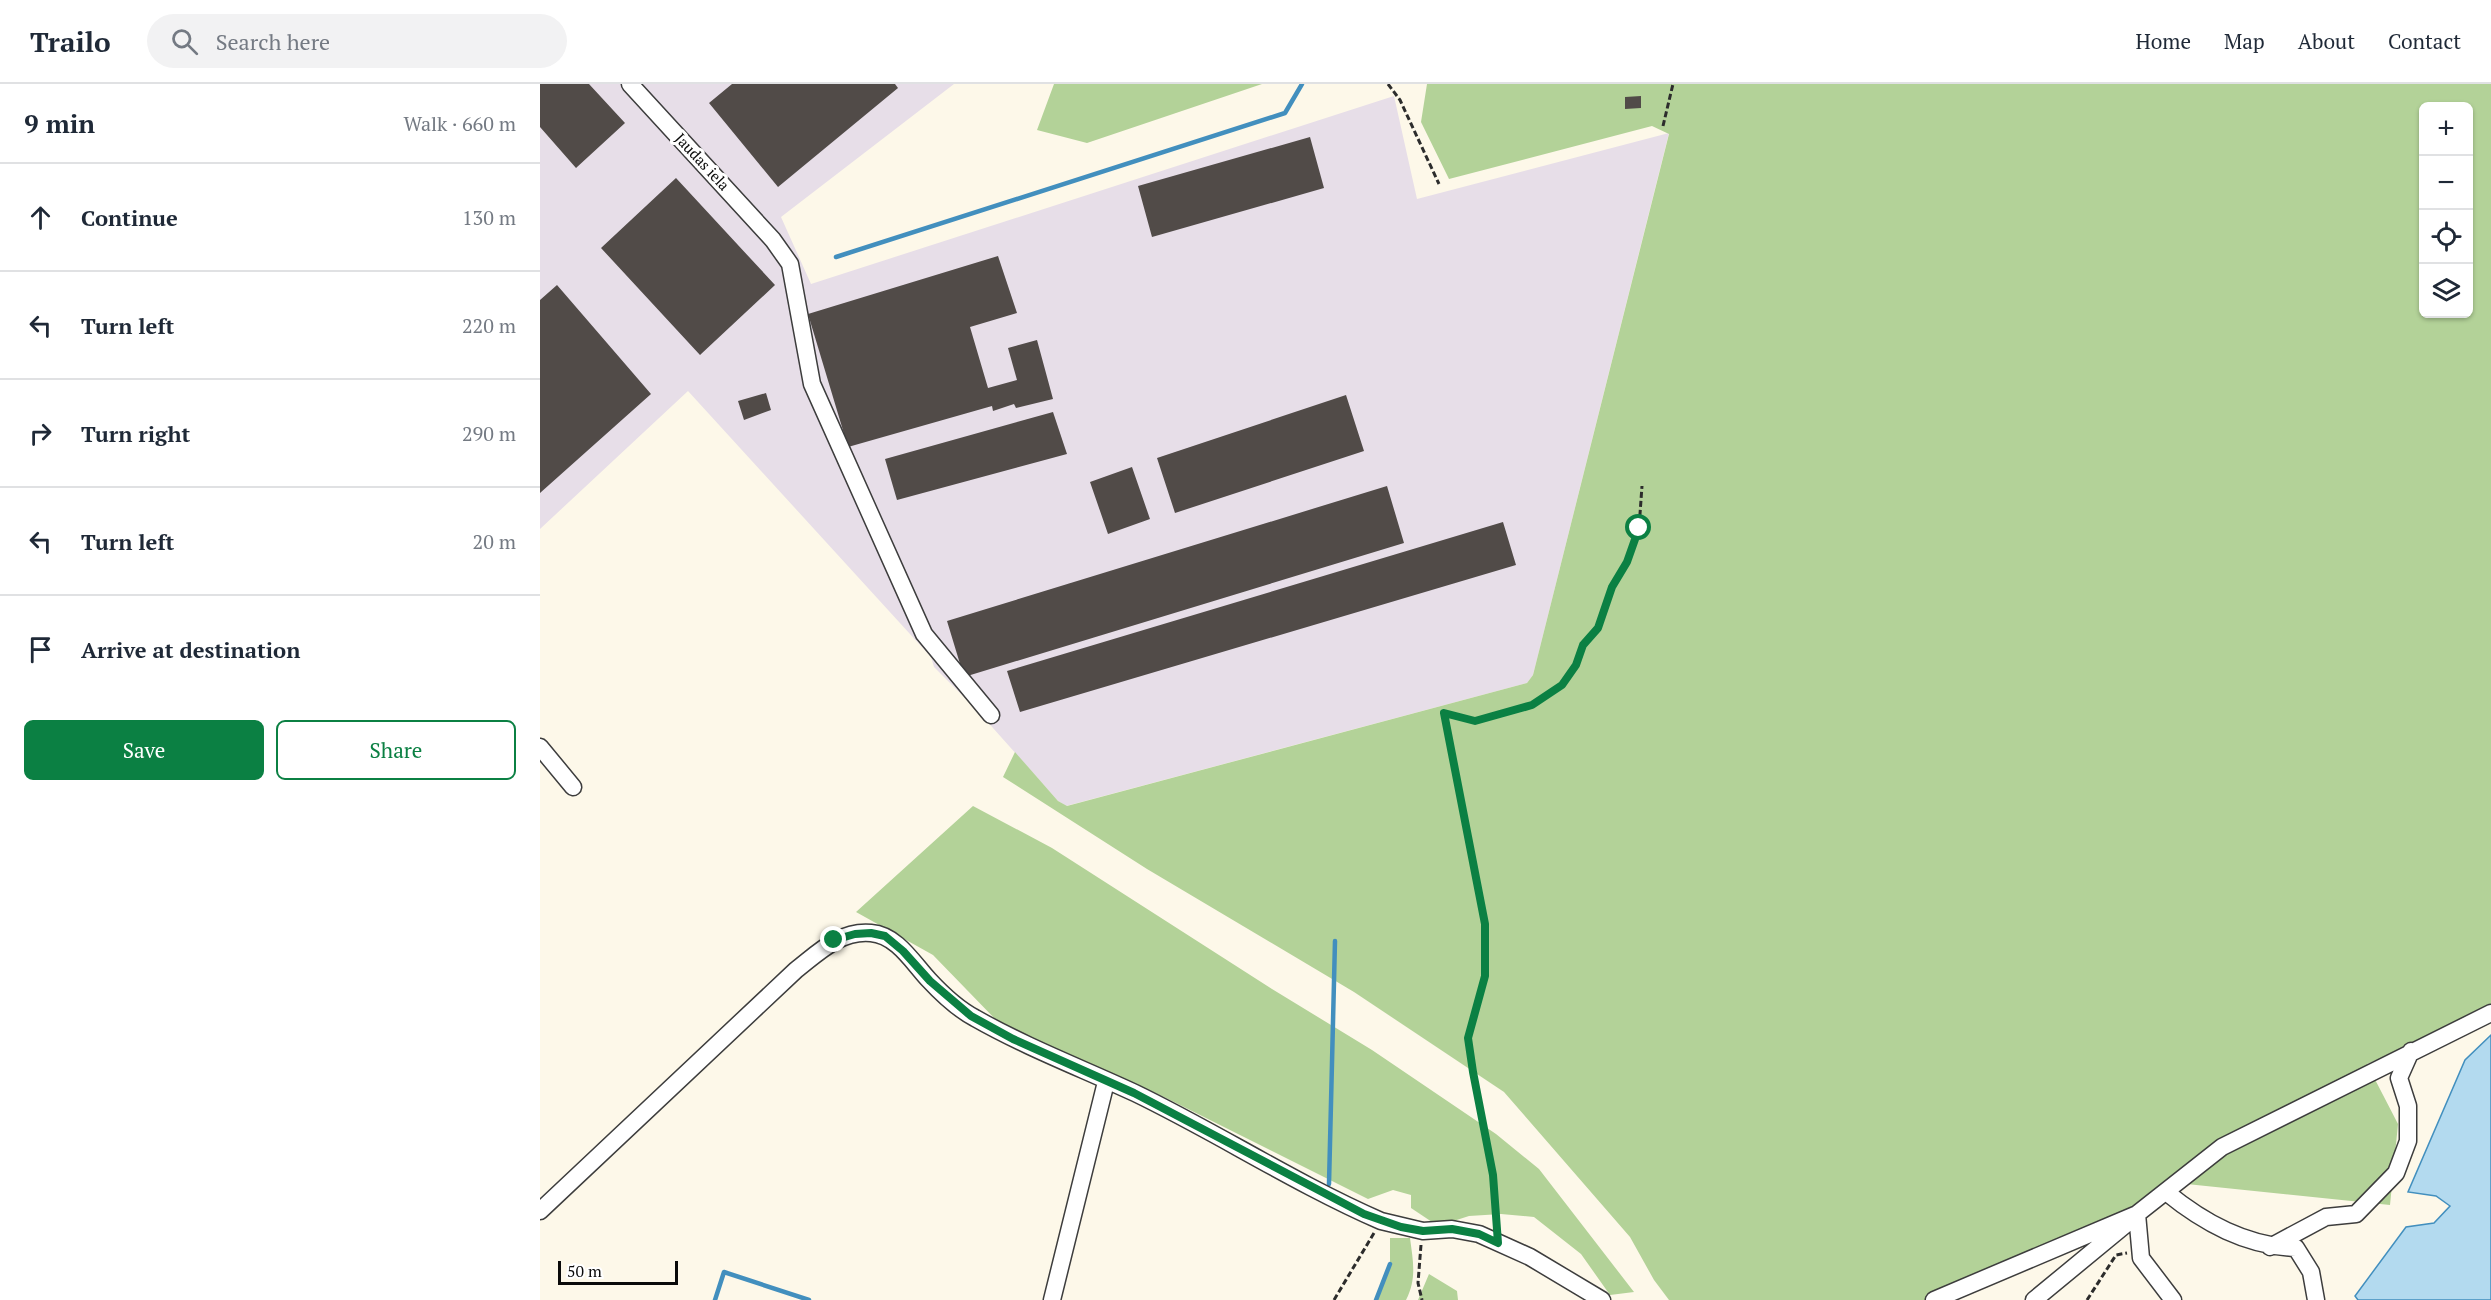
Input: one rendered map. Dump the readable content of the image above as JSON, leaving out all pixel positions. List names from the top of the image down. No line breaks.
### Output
{"streets":{"street":["Jaudas iela"]},"scale_bar":"50 m","page":{"header":"Trailo","search":"Search here","nav":["Home","Map","About","Contact"],"heading":["9 min","Walk · 660 m"],"map_buttons":["+","−"],"list":[["Continue","130 m"],["Turn left","220 m"],["Turn right","290 m"],["Turn left","20 m"],"Arrive at destination"],"buttons":["Save","Share"],"scale":"50 m"}}
